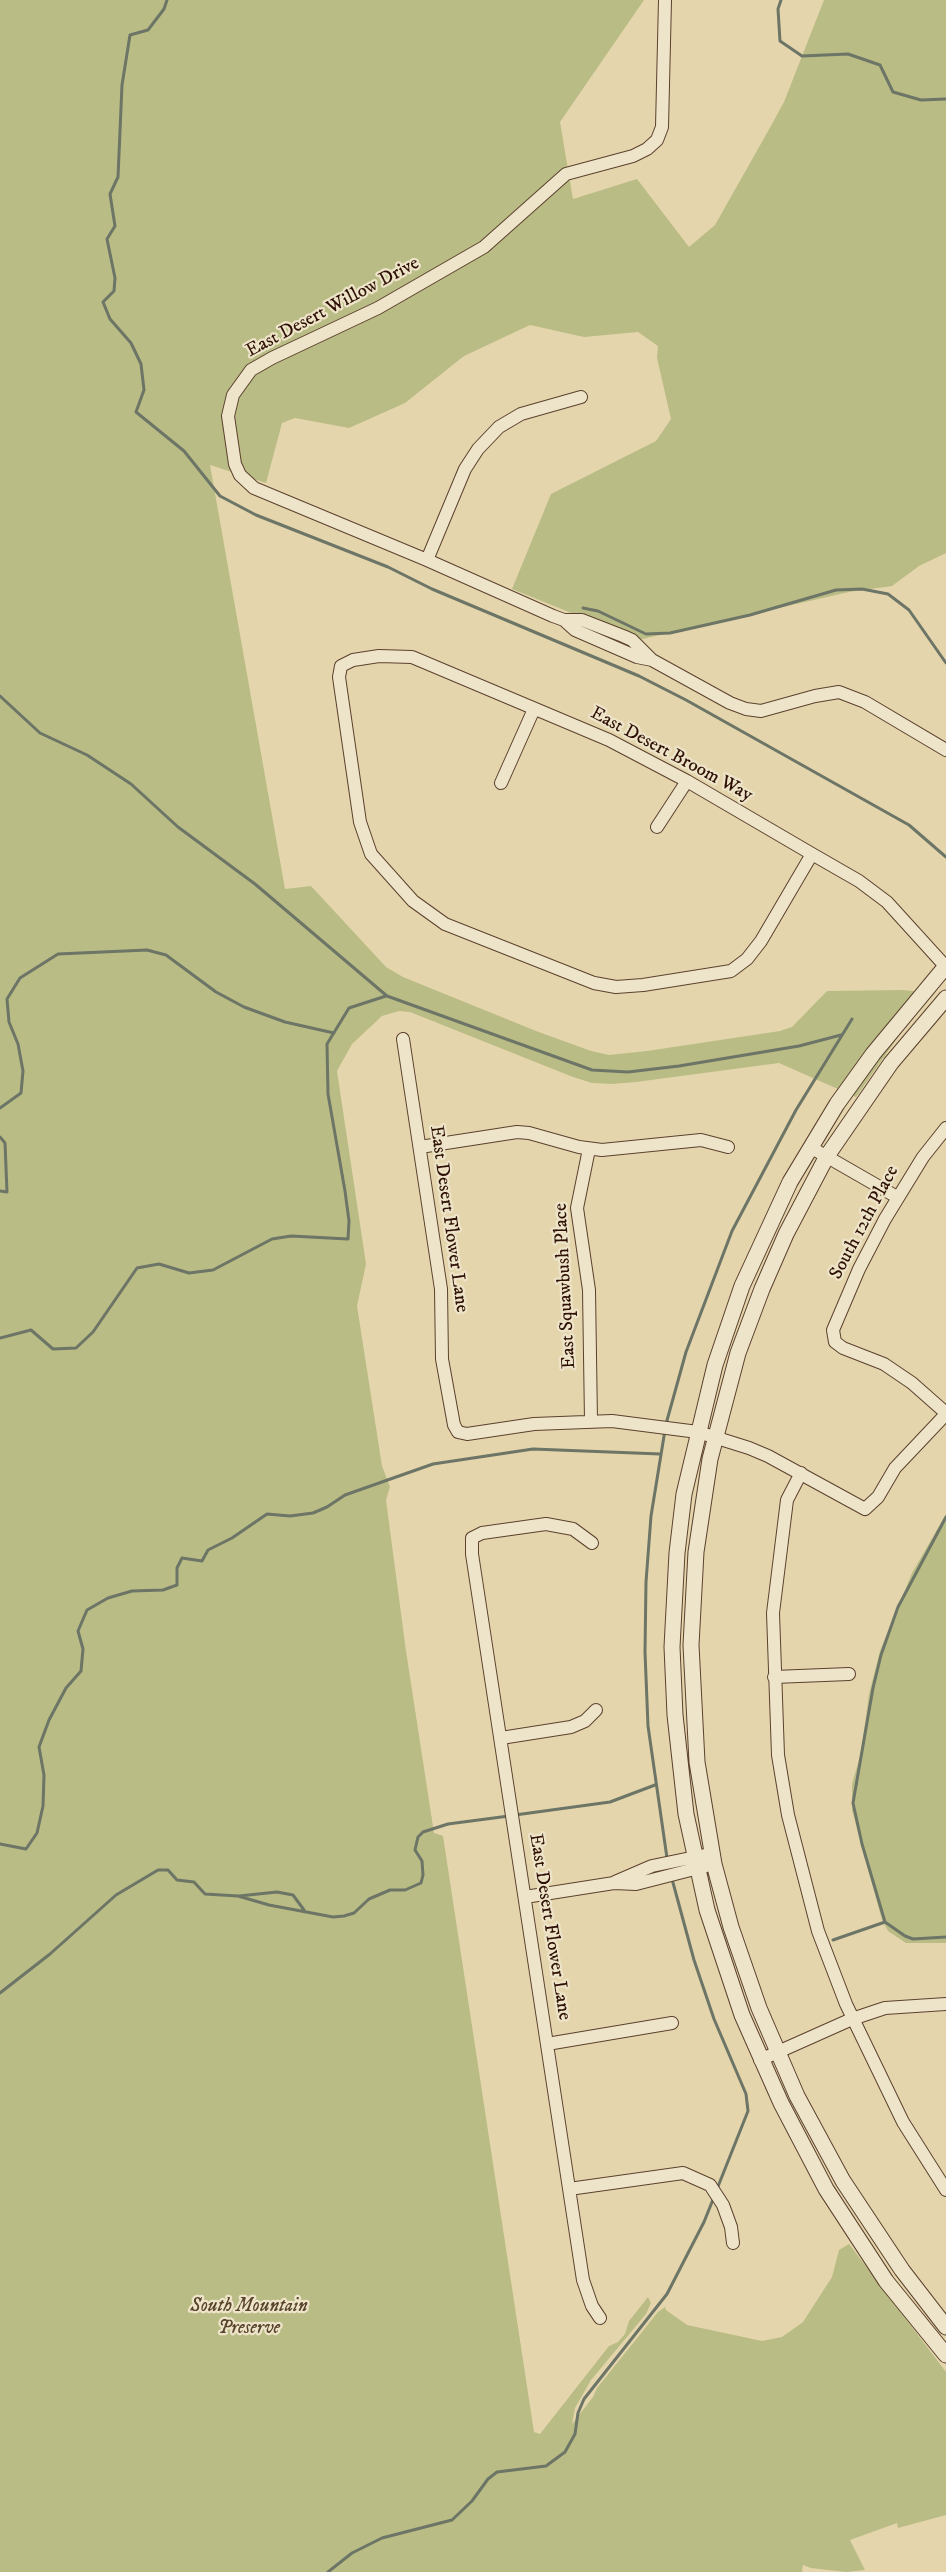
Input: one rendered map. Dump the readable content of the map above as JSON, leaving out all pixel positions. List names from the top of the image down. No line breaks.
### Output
{"streets":{"street":["East Desert Willow Drive","East Desert Broom Way","East Desert Flower Lane","South 12th Place","East Squawbush Place"]},"crossings":[["East Desert Flower Lane","East Squawbush Place"]],"parks":["South Mountain Preserve"]}
